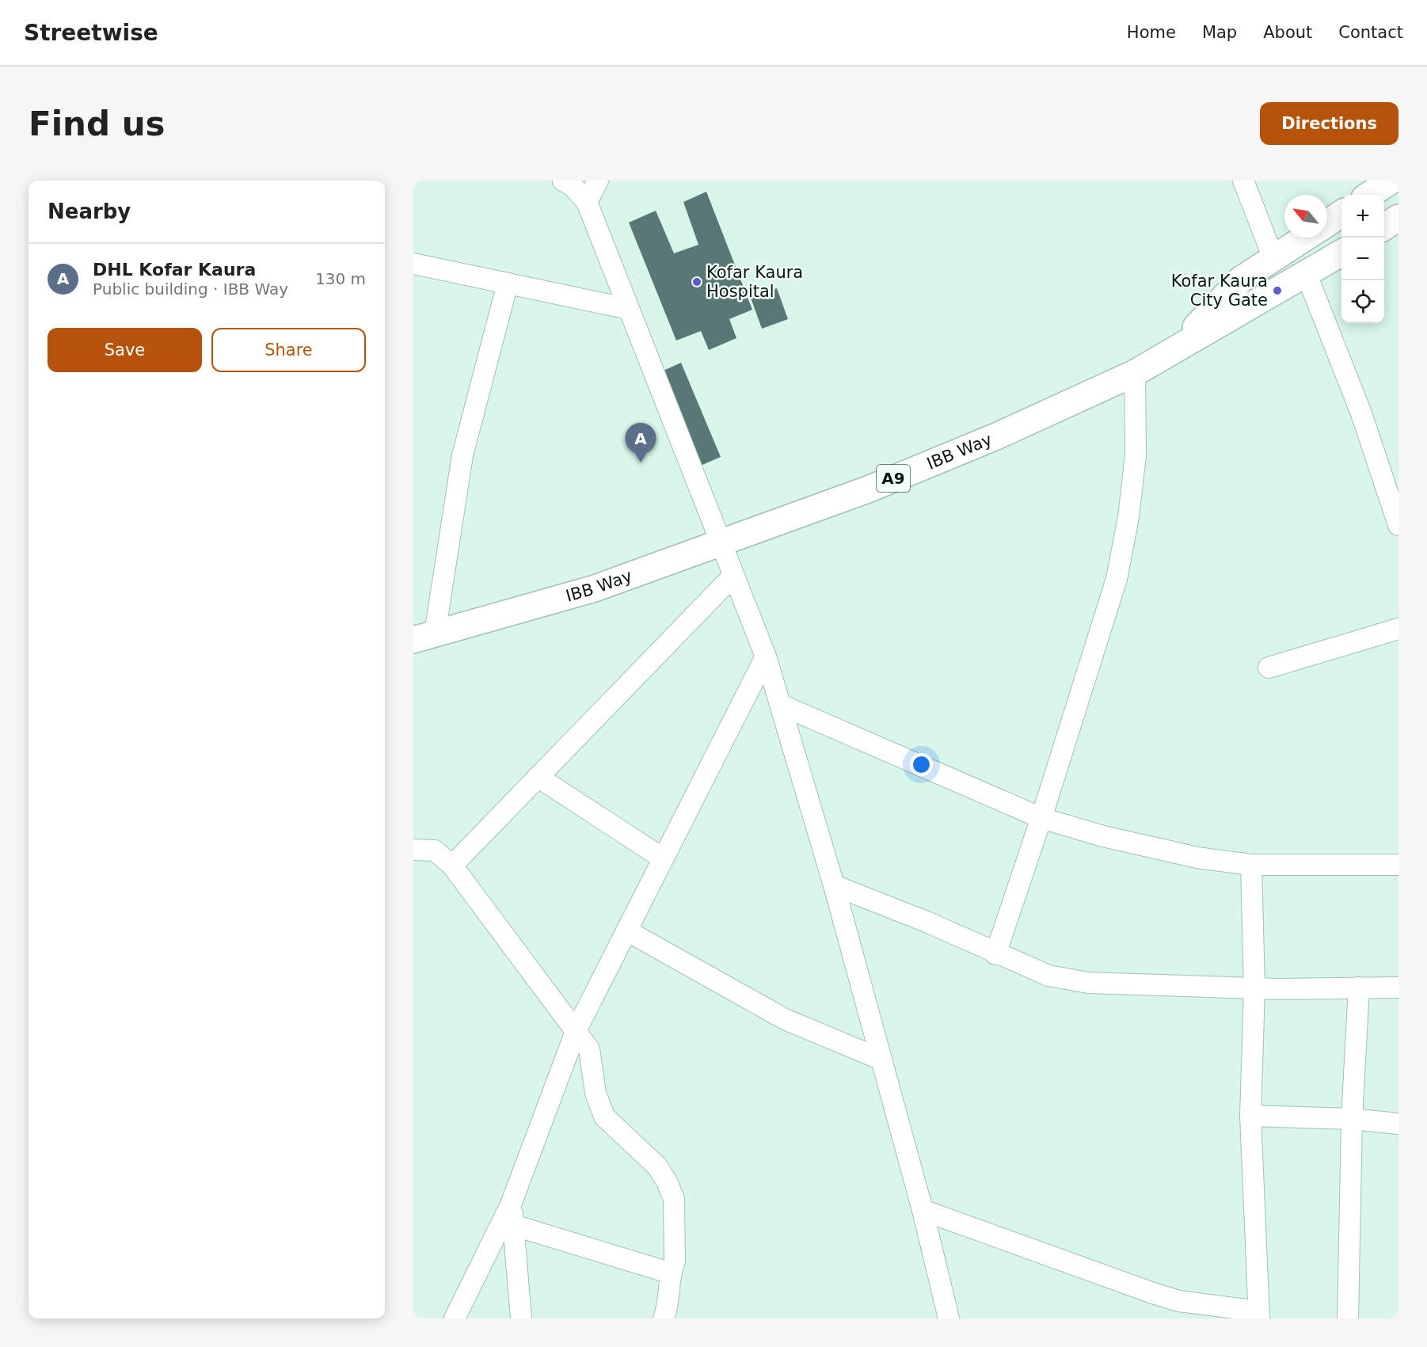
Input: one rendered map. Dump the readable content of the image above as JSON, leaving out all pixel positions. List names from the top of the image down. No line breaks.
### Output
{"streets":{"highway":["IBB Way","A9"]},"places":["Kofar Kaura Hospital","Kofar Kaura City Gate"],"north":"top left","page":{"header":"Streetwise","nav":["Home","Map","About","Contact"],"buttons":["Directions",["Save","Share"]],"title":"Find us","heading":"Nearby","map_buttons":["+","−"],"list":[{"mark":"A","name":"DHL Kofar Kaura","note":"Public building · IBB Way","value":"130 m"}],"pins":"A"}}
